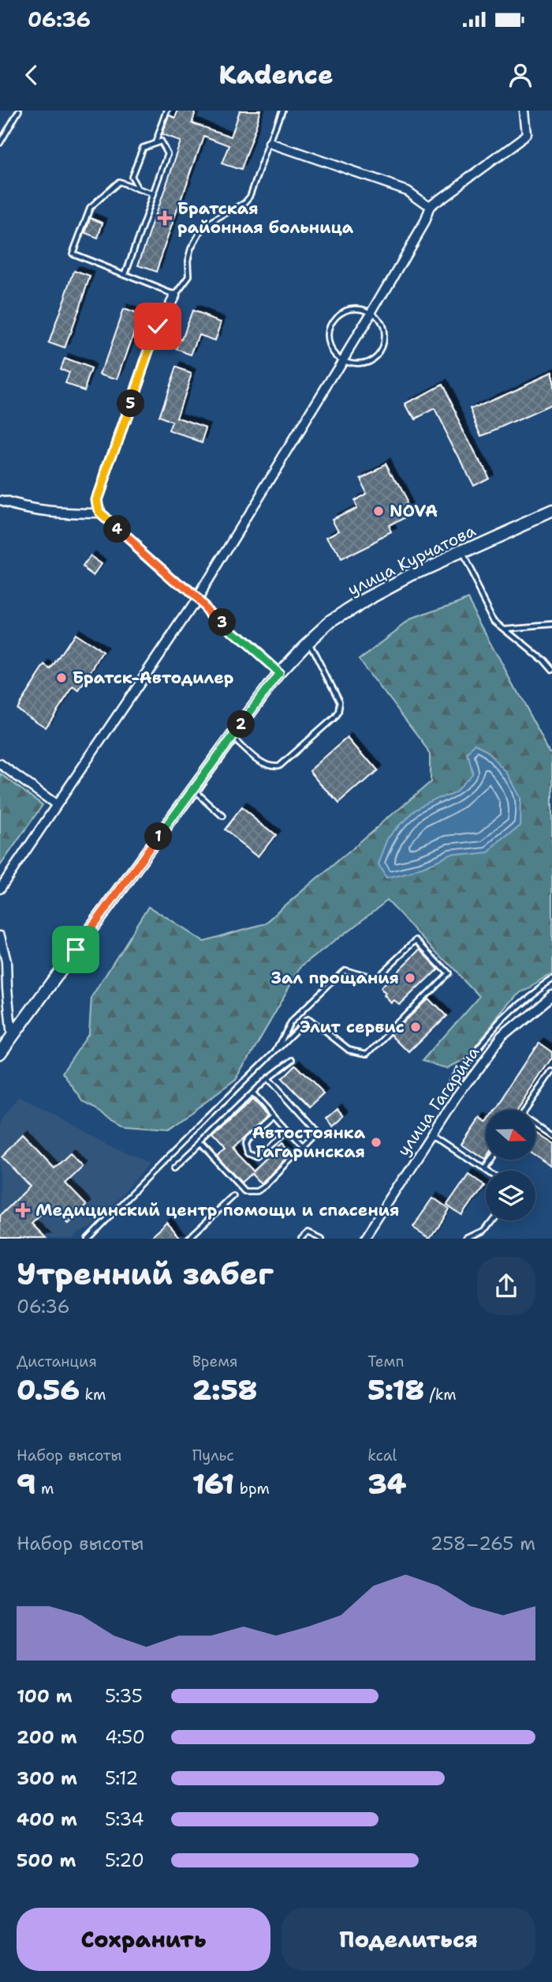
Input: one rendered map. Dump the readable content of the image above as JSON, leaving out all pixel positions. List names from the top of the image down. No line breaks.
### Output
{"streets":{"main road":["улица Курчатова"],"street":["улица Гагарина"]},"places":{"health":["Братская районная больница","Медицинский центр помощи и спасения"],"other":["NOVA","Братск-Автодилер","Зал прощания","Элит сервис","Автостоянка Гагаринская"]},"north":"right","page":{"status":"06:36","header":"Kadence","pins":["5","4","3","2","1"],"heading":["Утренний забег","06:36"],"stats":[["Дистанция","0.56 km"],["Время","2:58"],["Темп","5:18 /km"],["Набор высоты","9 m"],["Пульс","161 bpm"],["kcal","34"]],"chart":["Набор высоты","258–265 m"],"list":[{"name":"100 m","note":"5:35"},{"name":"200 m","note":"4:50"},{"name":"300 m","note":"5:12"},{"name":"400 m","note":"5:34"},{"name":"500 m","note":"5:20"}],"buttons":["Сохранить","Поделиться"]}}
